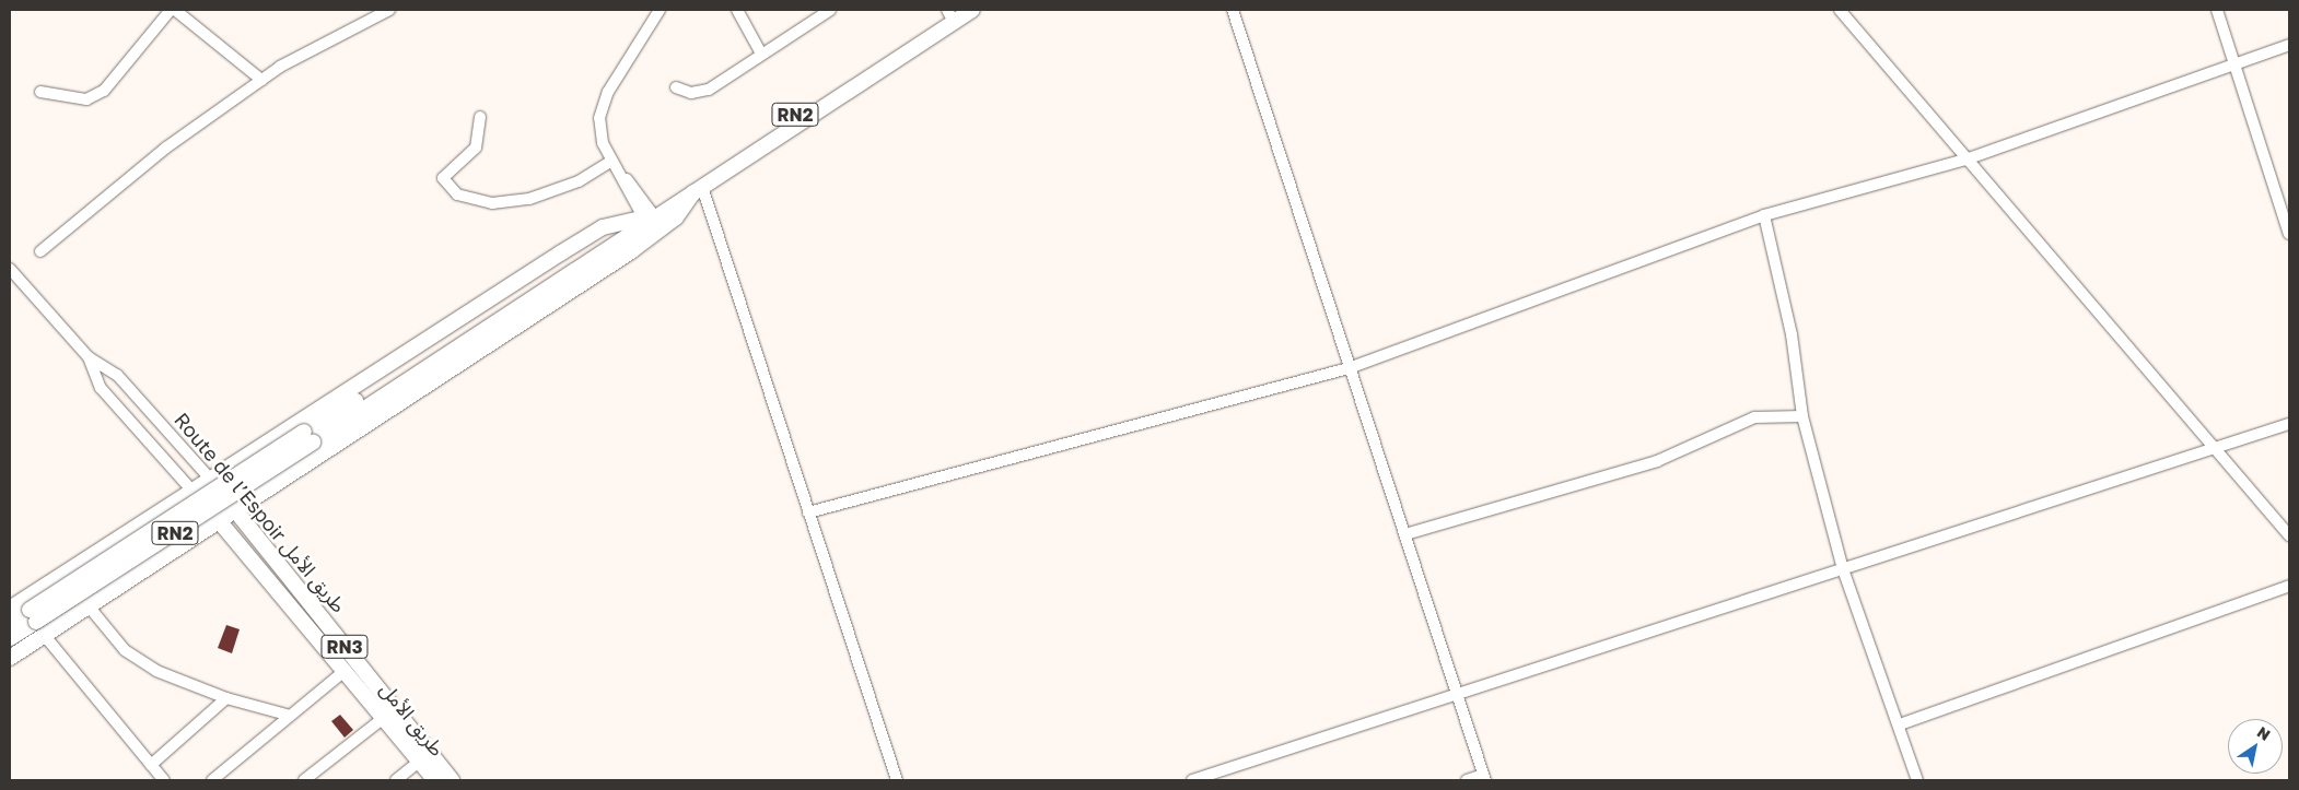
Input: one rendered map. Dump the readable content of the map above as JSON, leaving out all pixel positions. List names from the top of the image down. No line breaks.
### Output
{"streets":{"highway":["RN2","Route de l’Espoir طريق الأمل","RN3","طريق الأمل"]},"crossings":[["Route de l’Espoir طريق الأمل","طريق الأمل"]],"north":"top right"}
